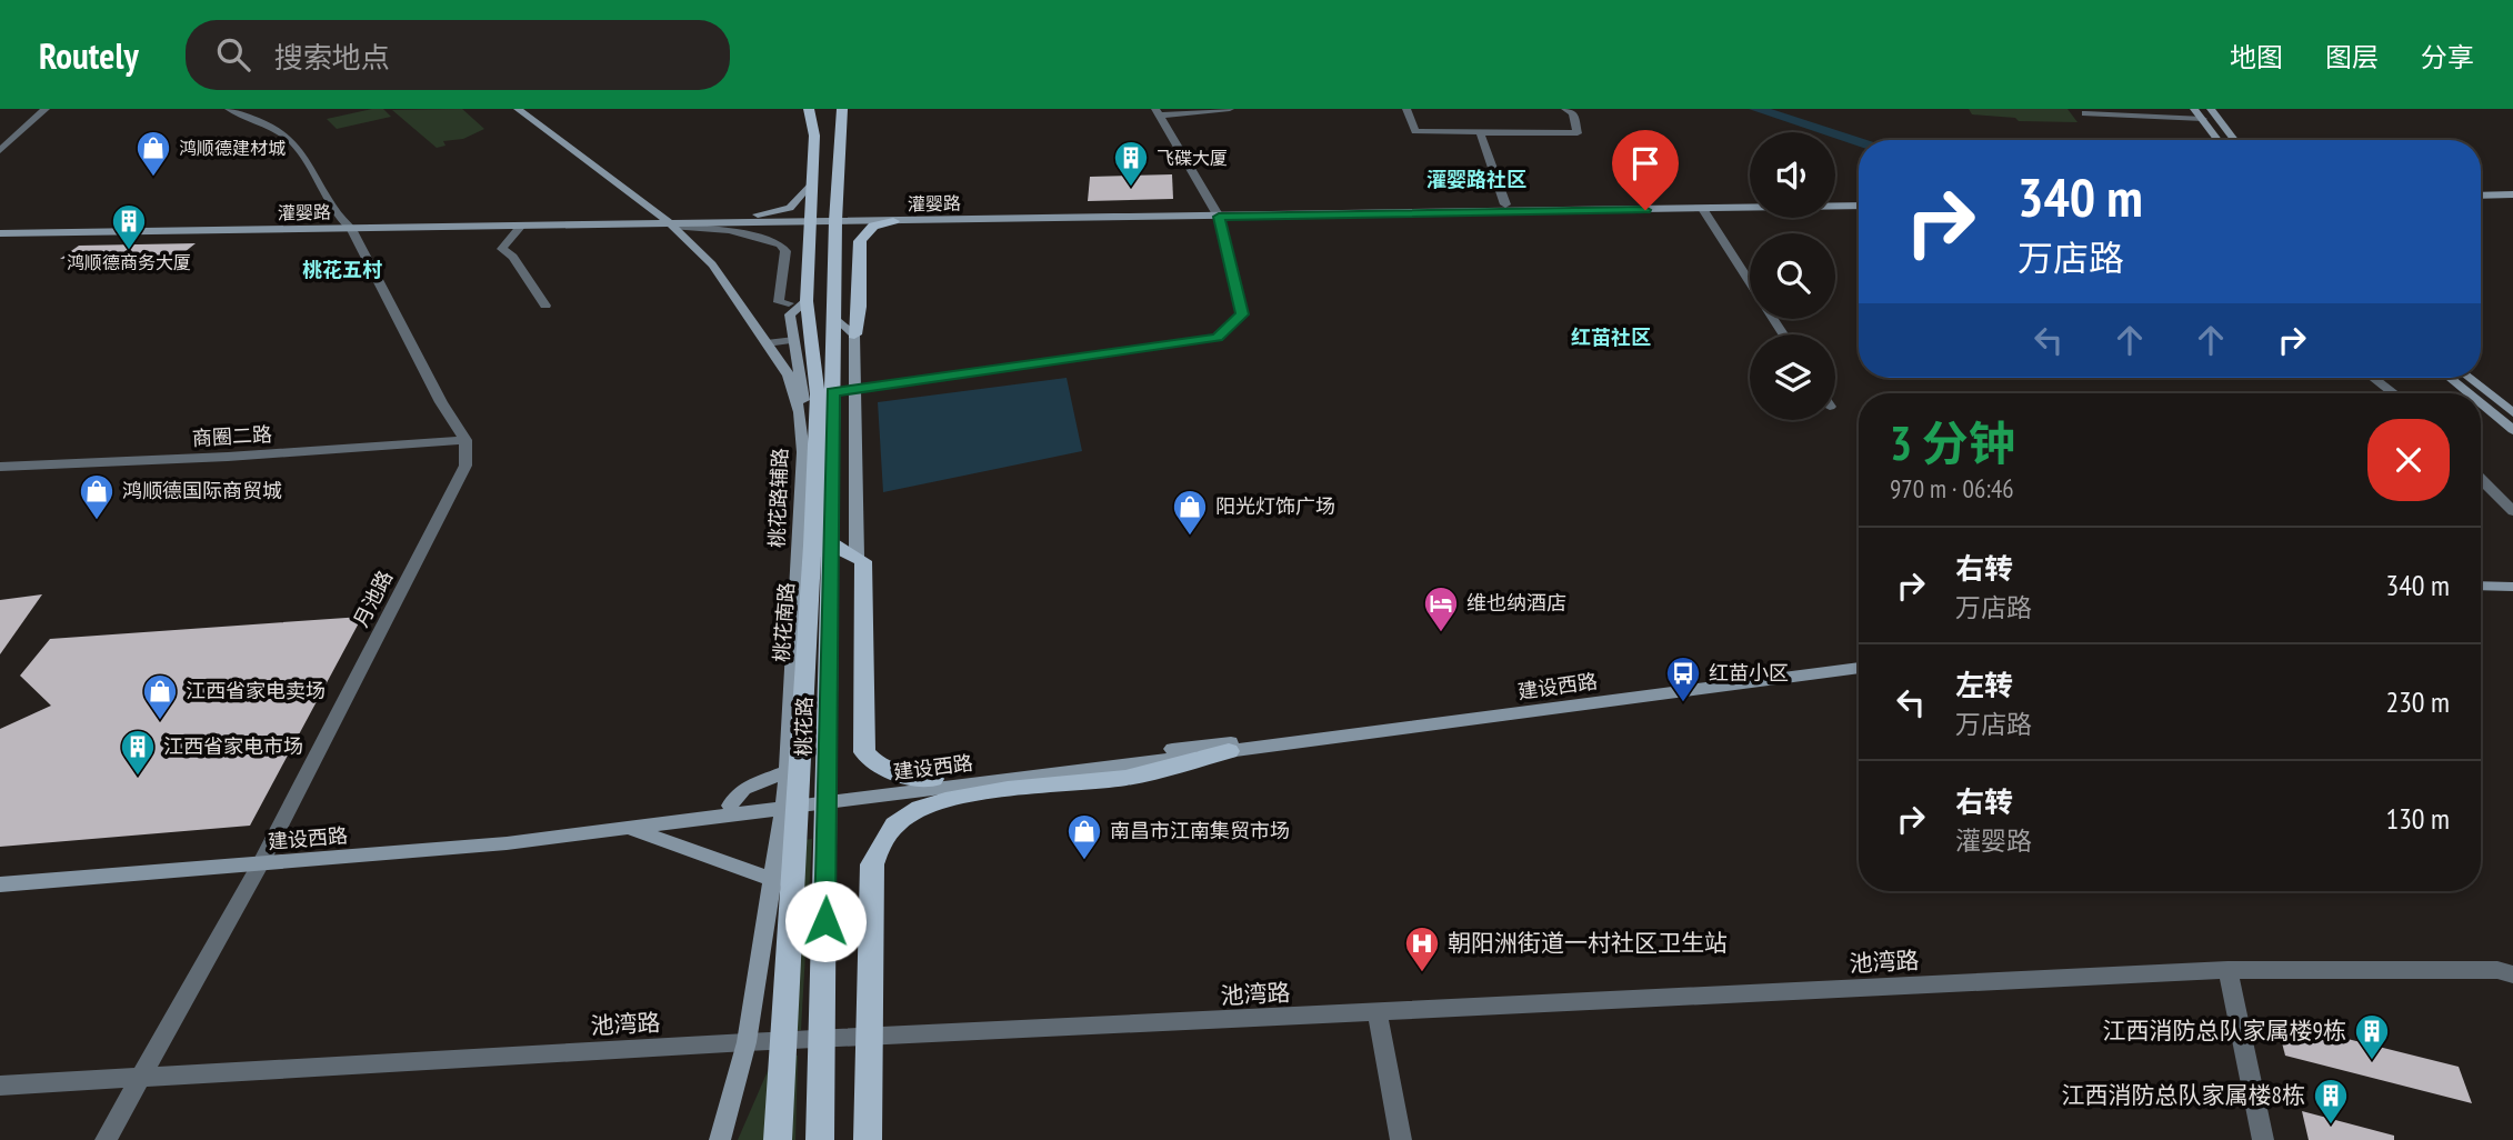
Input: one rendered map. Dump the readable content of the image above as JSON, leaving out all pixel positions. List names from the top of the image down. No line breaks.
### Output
{"streets":{"main road":["灌婴路","桃花路辅路","桃花南路","建设西路","桃花路"],"street":["商圈二路","月池路","池湾路"]},"crossings":[["灌婴路","桃花路辅路"],["灌婴路","桃花南路"],["灌婴路","桃花路"],["商圈二路","月池路"],["桃花路辅路","桃花南路"],["桃花路辅路","建设西路"],["桃花路辅路","池湾路"],["月池路","建设西路"],["月池路","池湾路"],["桃花南路","建设西路"],["桃花南路","桃花路"],["桃花南路","池湾路"],["建设西路","桃花路"],["桃花路","池湾路"]],"districts":["灌婴路社区","桃花五村","红苗社区"],"places":{"shop":["鸿顺德建材城","鸿顺德国际商贸城","阳光灯饰广场","江西省家电卖场","南昌市江南集贸市场"],"building":["飞碟大厦","鸿顺德商务大厦","江西省家电市场","江西消防总队家属楼9栋","江西消防总队家属楼8栋"],"hotel":["维也纳酒店"],"bus stop":["红苗小区"],"hospital":["朝阳洲街道一村社区卫生站"]},"page":{"header":"Routely","search":"搜索地点","nav":["地图","图层","分享"],"turn":["340 m","万店路"],"heading":["3 分钟","970 m · 06:46"],"list":[{"name":"右转","note":"万店路","value":"340 m"},{"name":"左转","note":"万店路","value":"230 m"},{"name":"右转","note":"灌婴路","value":"130 m"}]}}
